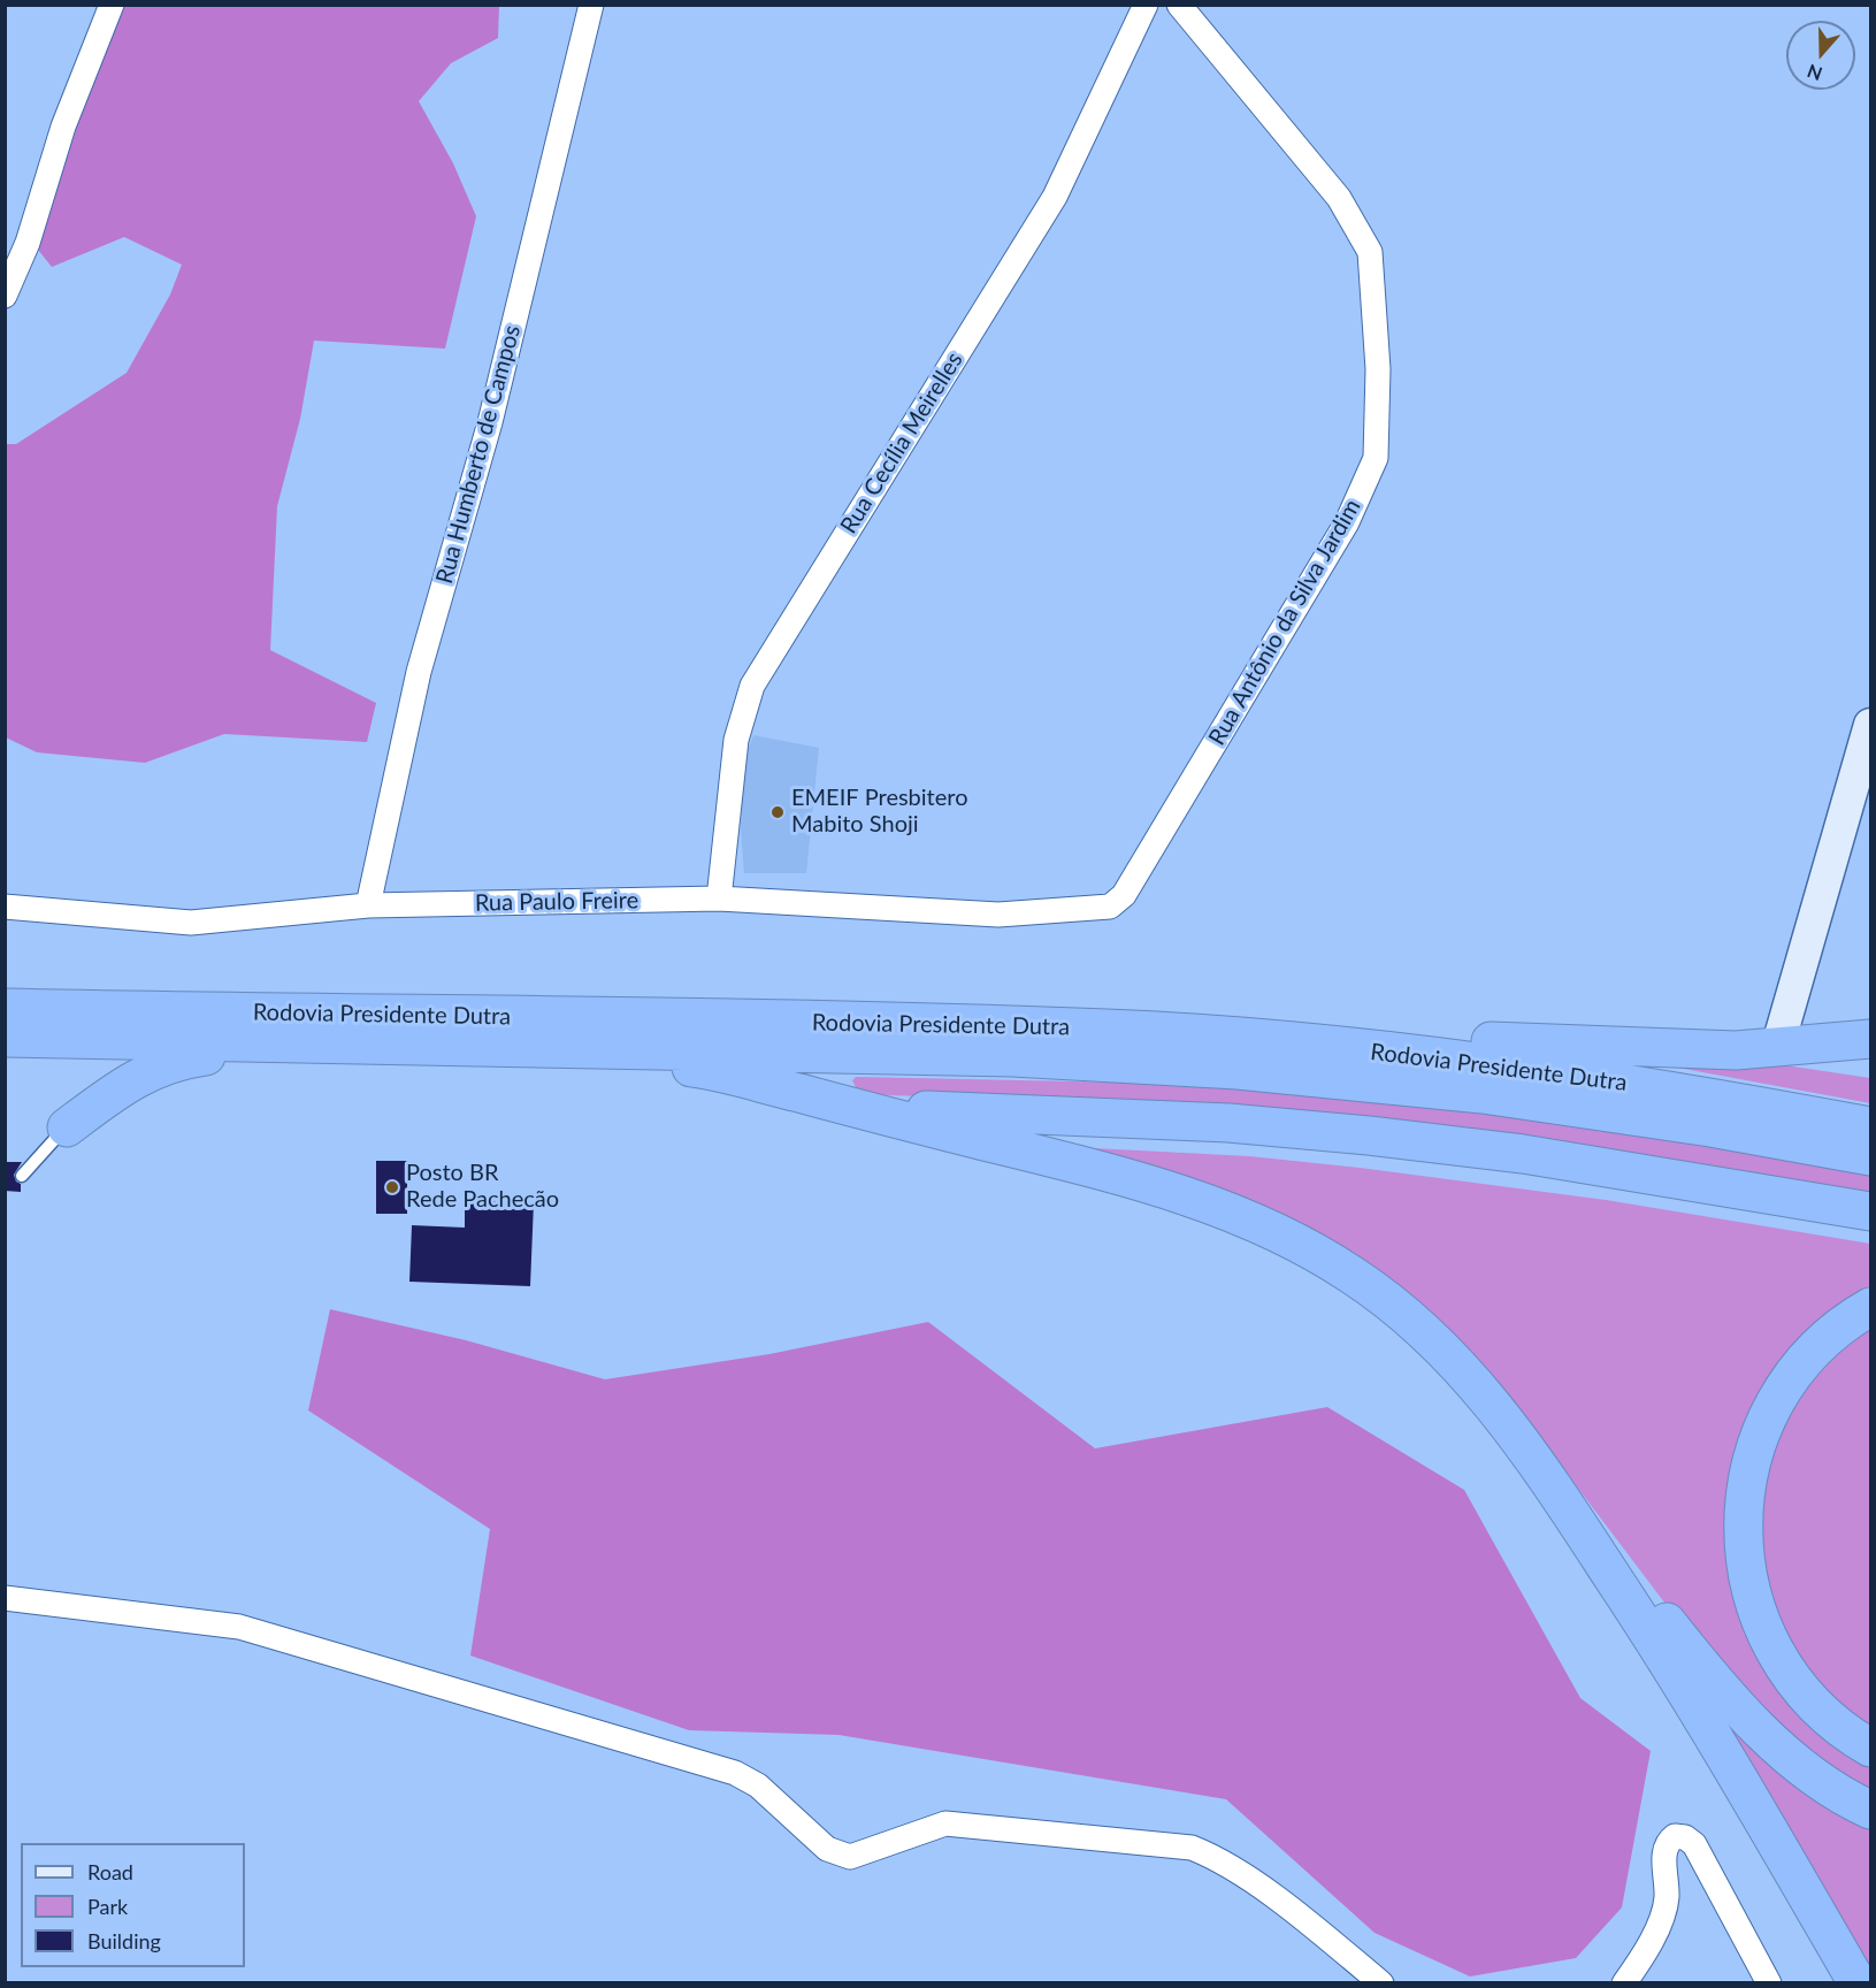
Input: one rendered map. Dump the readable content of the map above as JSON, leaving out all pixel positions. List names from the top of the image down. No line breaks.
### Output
{"streets":{"highway":["Rodovia Presidente Dutra"],"street":["Rua Cecília Meirelles","Rua Humberto de Campos","Rua Antônio da Silva Jardim","Rua Paulo Freire"]},"crossings":[["Rua Cecília Meirelles","Rua Paulo Freire"],["Rua Humberto de Campos","Rua Paulo Freire"],["Rua Antônio da Silva Jardim","Rua Paulo Freire"]],"places":["EMEIF Presbitero Mabito Shoji","Posto BR Rede Pachecão"],"legend":["Road","Park","Building"],"north":"bottom"}
